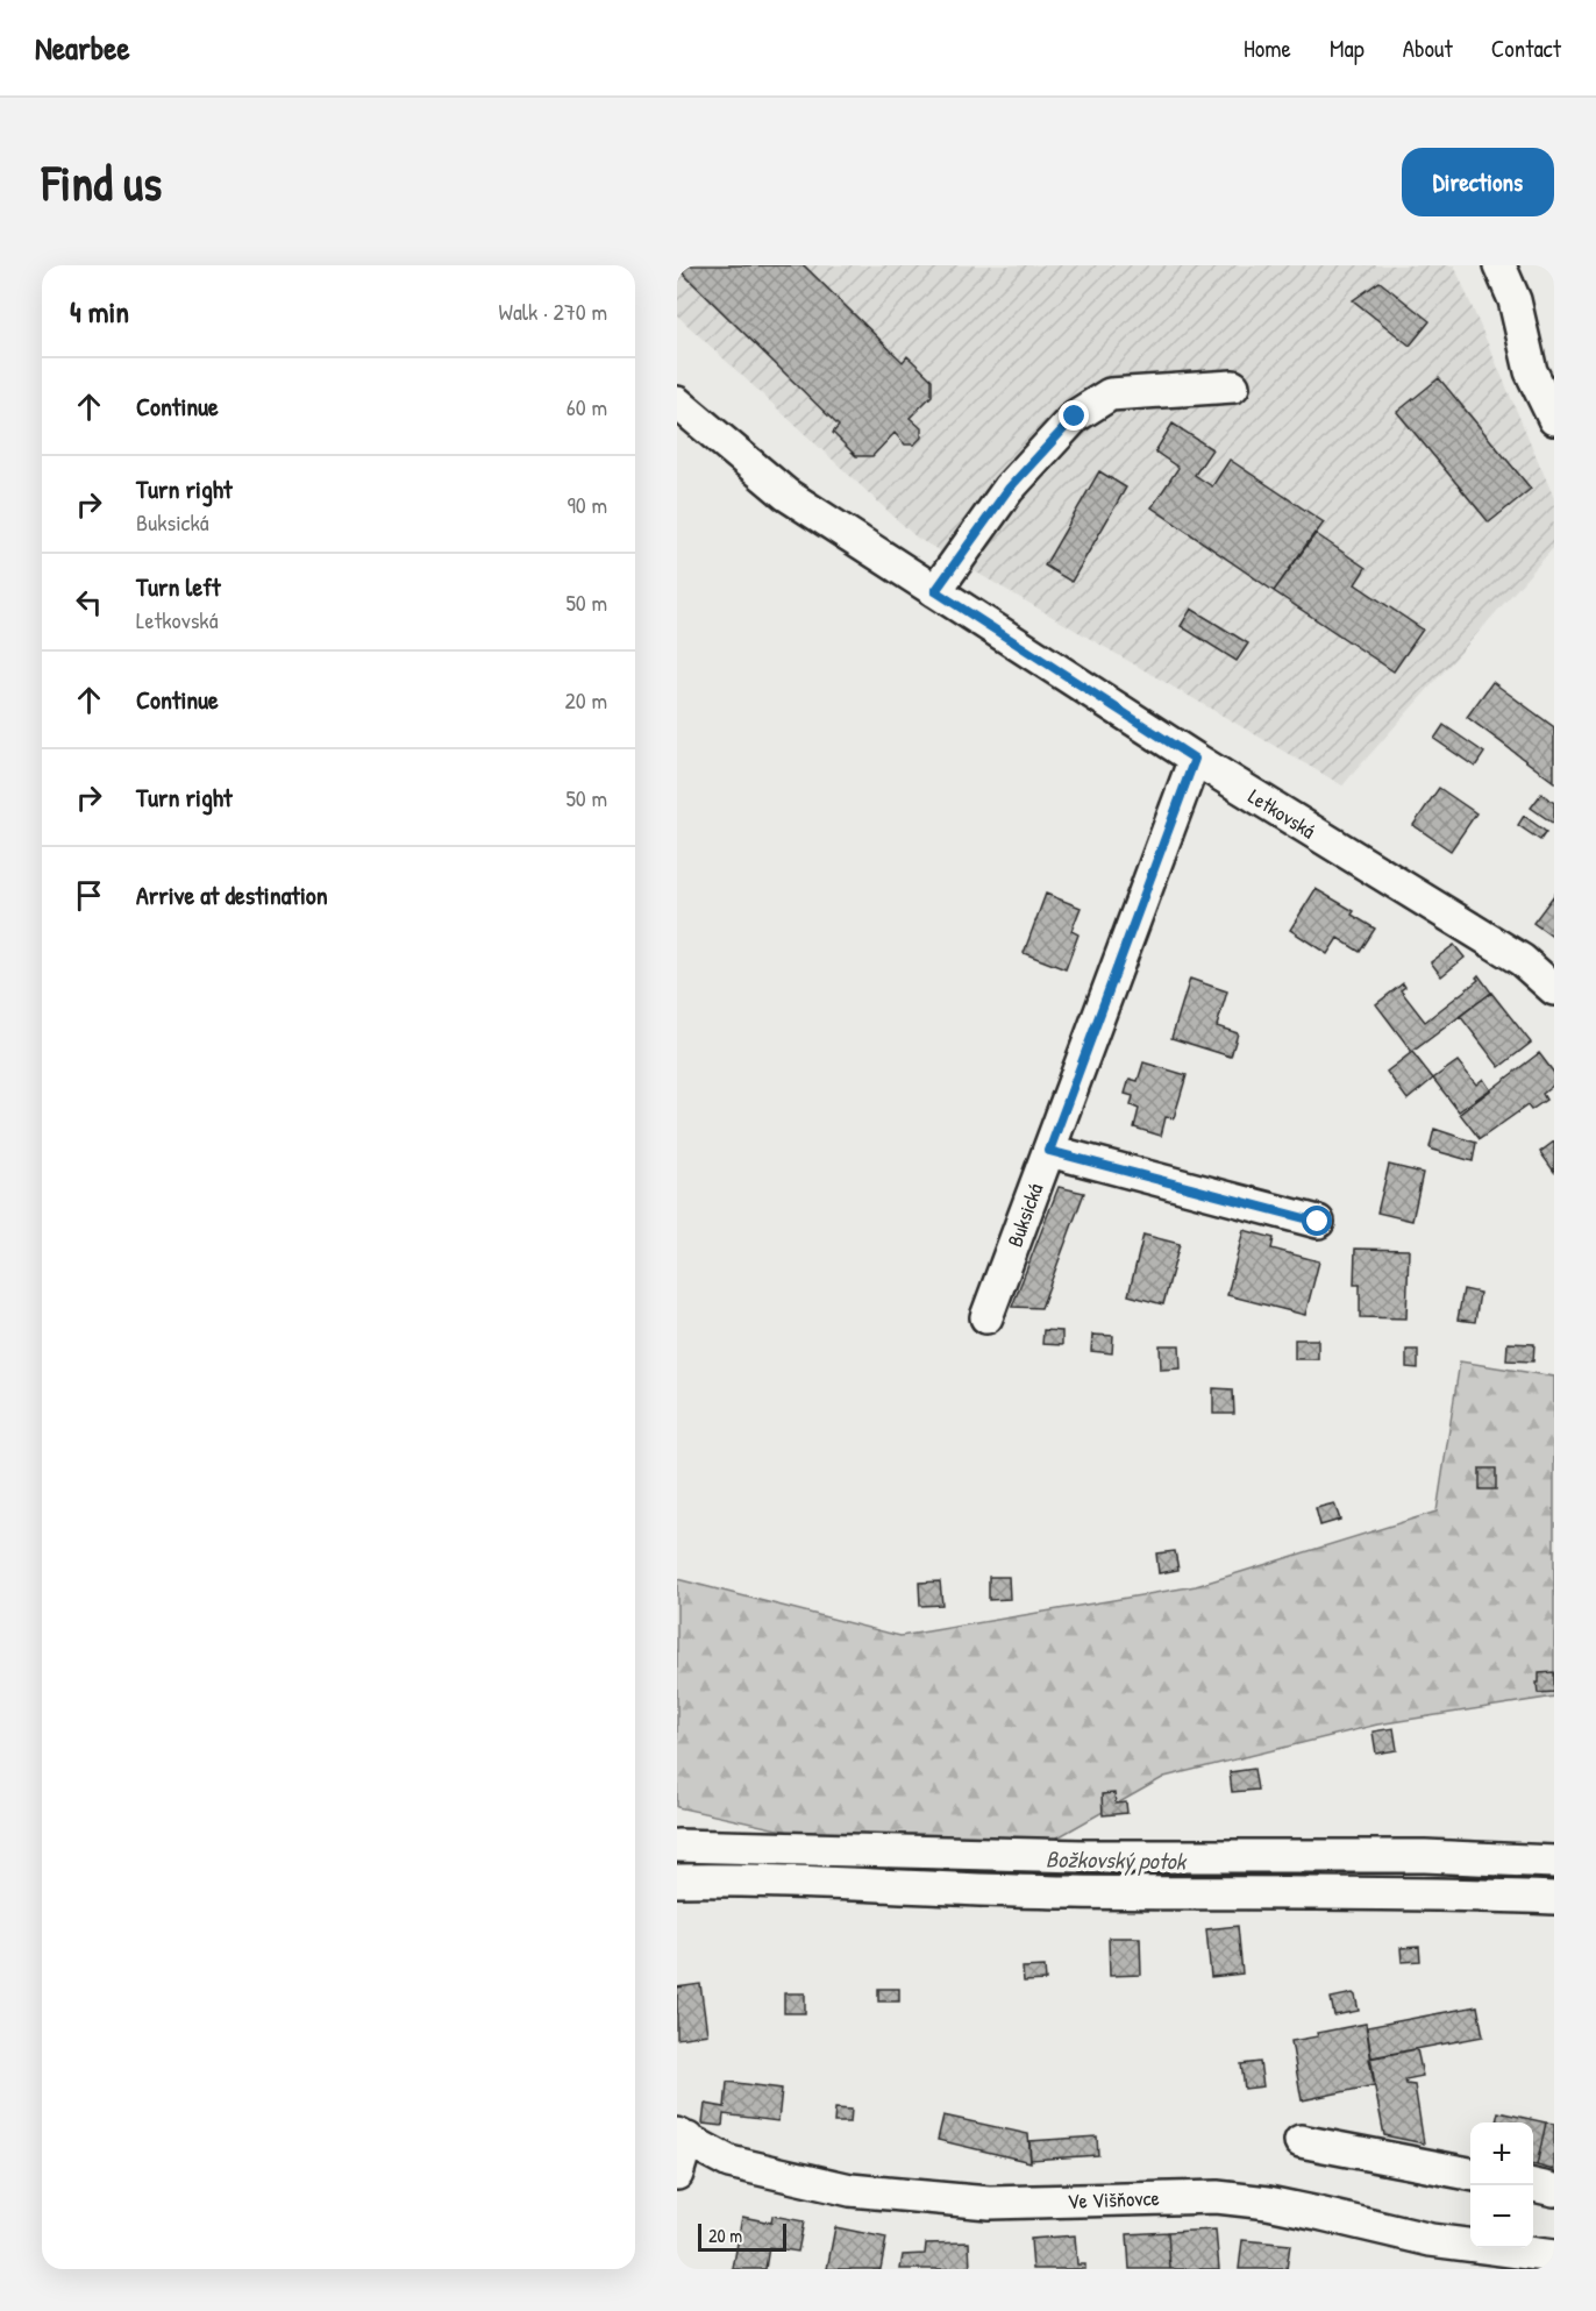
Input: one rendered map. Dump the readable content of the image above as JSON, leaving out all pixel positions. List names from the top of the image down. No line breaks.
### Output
{"streets":{"street":["Letkovská","Buksická","Ve Višňovce"]},"crossings":[["Letkovská","Buksická"]],"water":["Božkovský potok"],"scale_bar":"20 m","page":{"header":"Nearbee","nav":["Home","Map","About","Contact"],"buttons":"Directions","title":"Find us","heading":["4 min","Walk · 270 m"],"list":[["Continue","60 m"],["Turn right","Buksická","90 m"],["Turn left","Letkovská","50 m"],["Continue","20 m"],["Turn right","50 m"],"Arrive at destination"],"map_buttons":["+","−"],"scale":"20 m"}}
